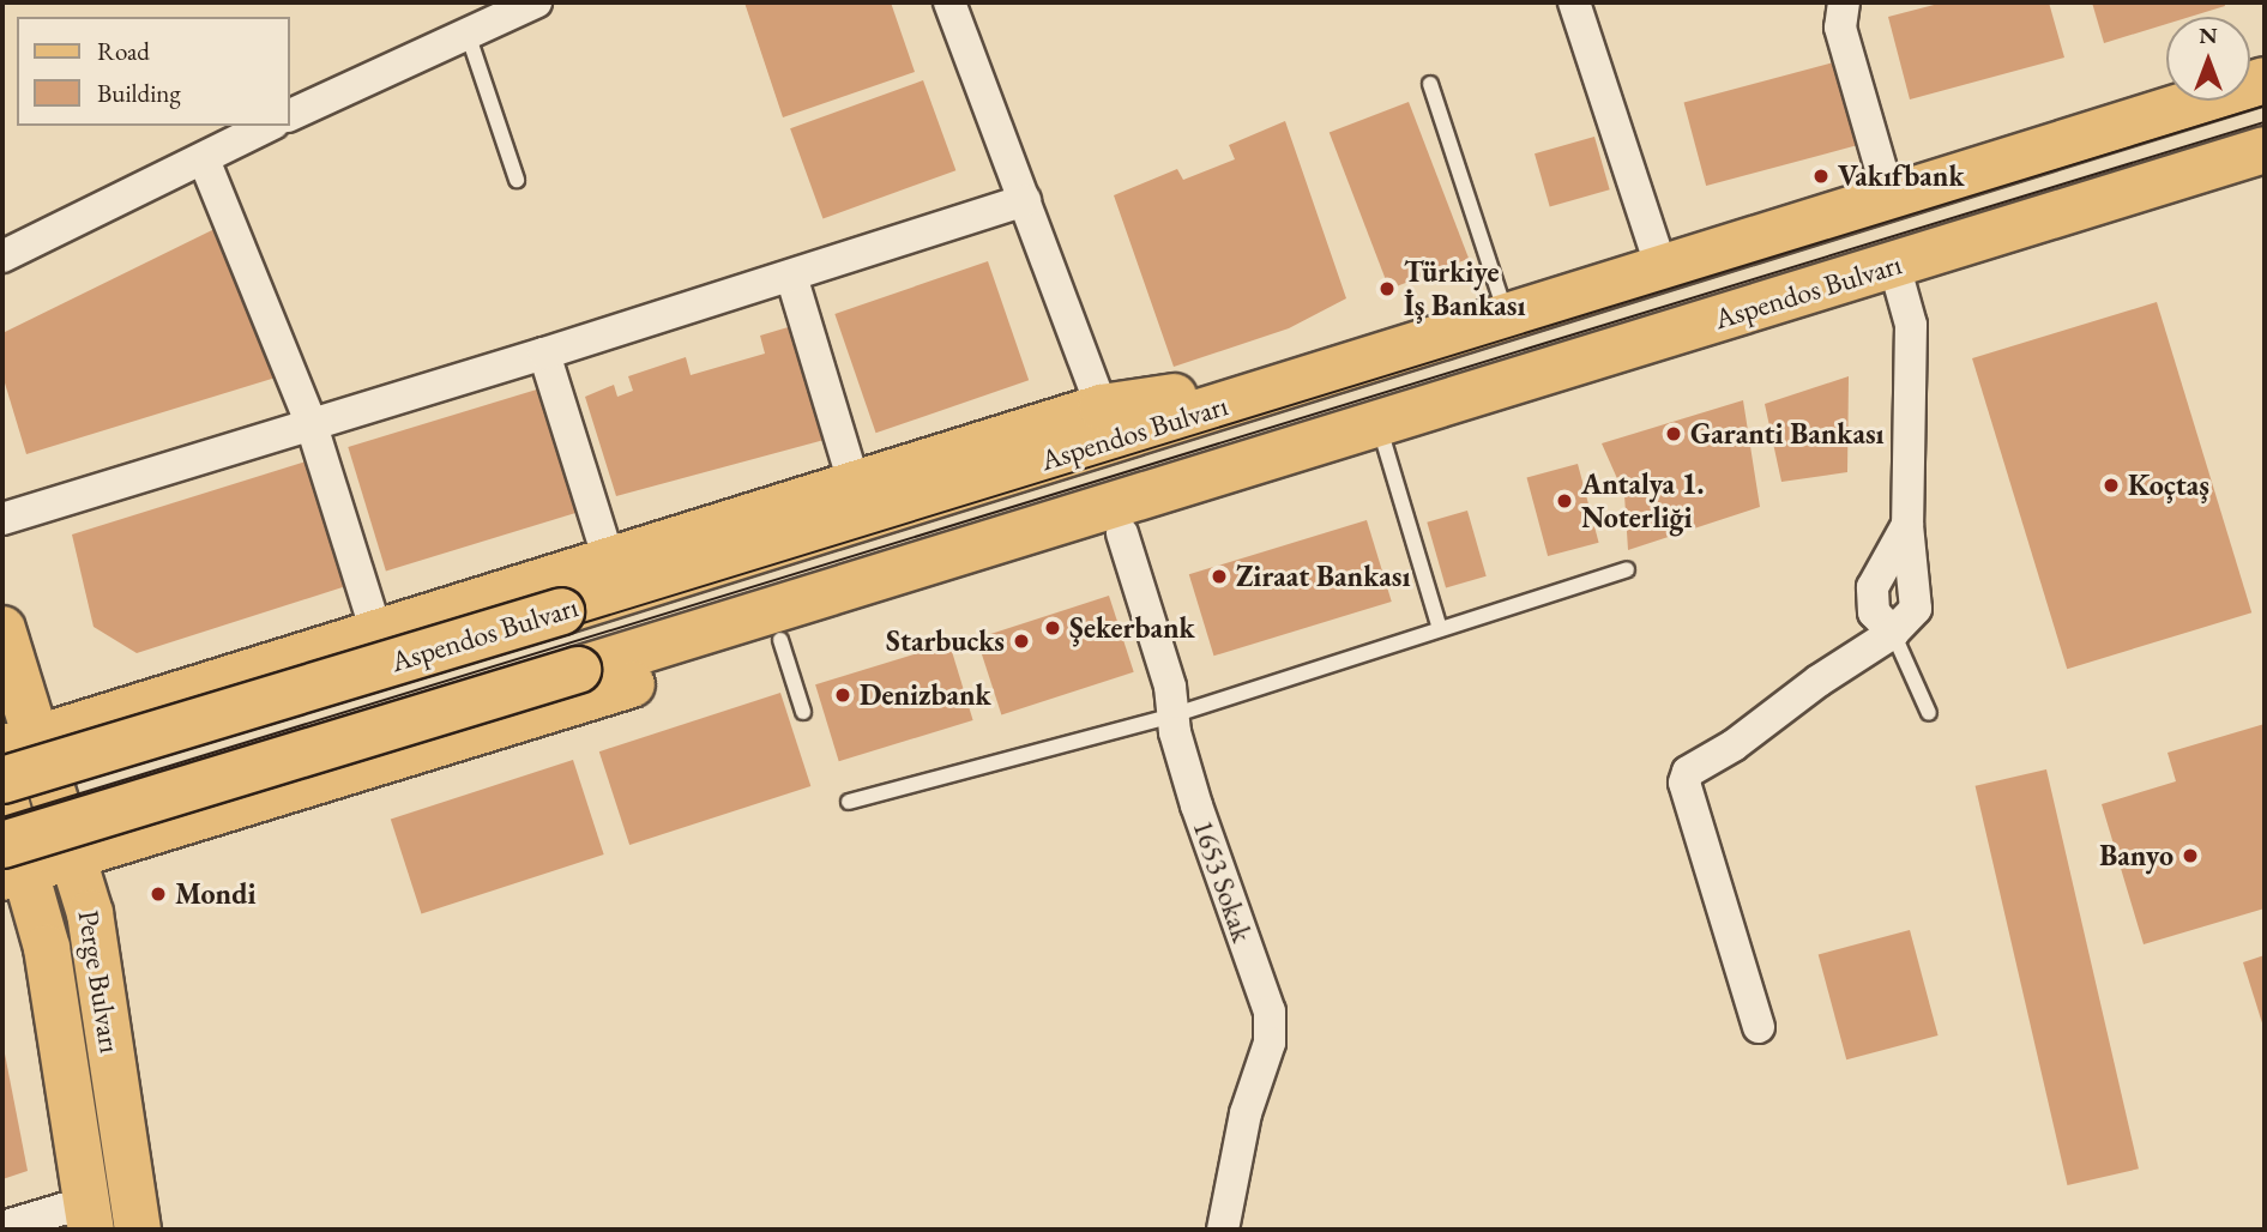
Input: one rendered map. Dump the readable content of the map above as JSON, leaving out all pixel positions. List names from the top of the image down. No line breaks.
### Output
{"streets":{"main road":["Aspendos Bulvarı","Perge Bulvarı"],"street":["1653 Sokak"]},"crossings":[["Aspendos Bulvarı","Perge Bulvarı"]],"places":["Vakıfbank","Türkiye İş Bankası","Garanti Bankası","Koçtaş","Antalya 1. Noterliği","Ziraat Bankası","Şekerbank","Starbucks","Denizbank","Banyo","Mondi"],"legend":["Road","Building"],"north":"top"}
